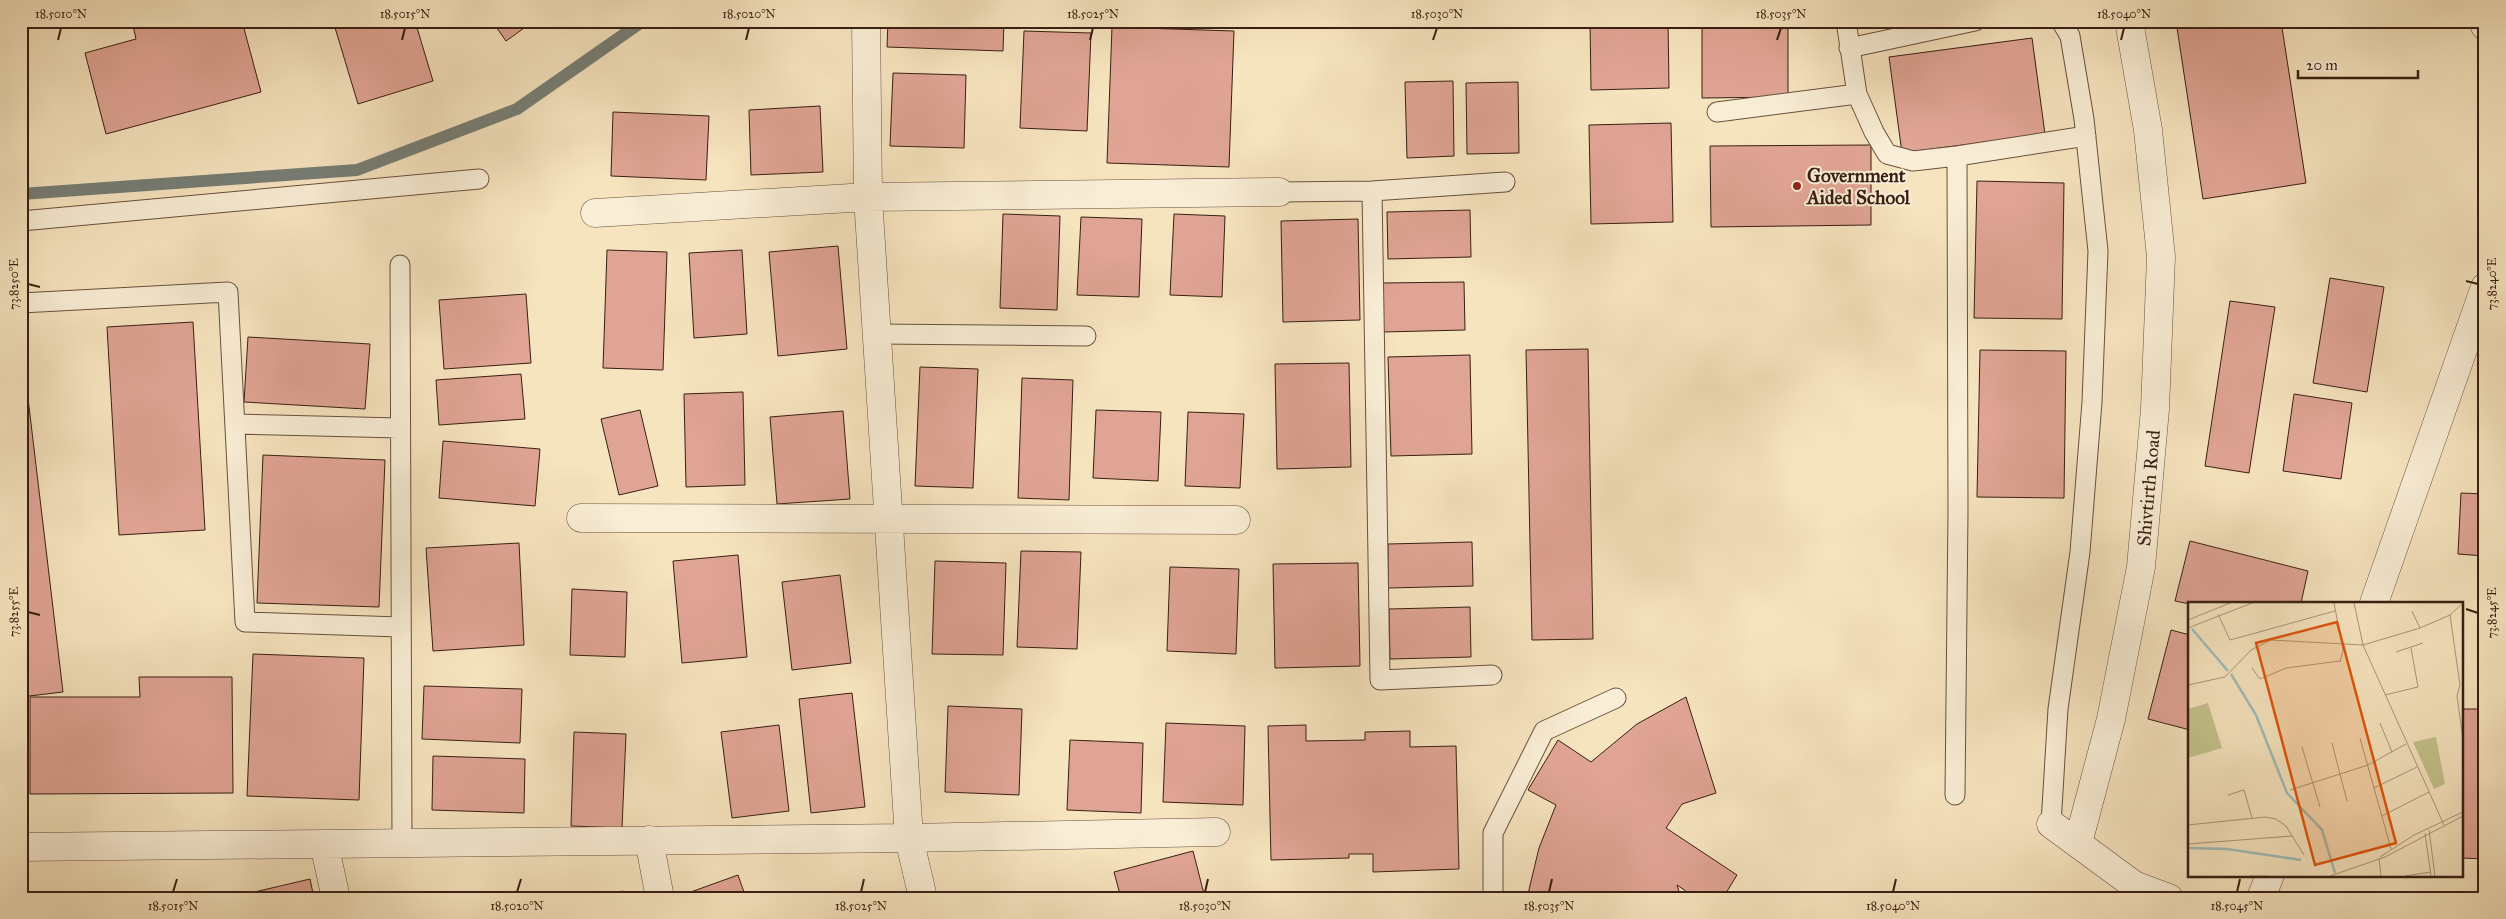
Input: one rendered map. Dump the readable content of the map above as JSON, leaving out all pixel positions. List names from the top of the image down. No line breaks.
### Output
{"streets":{"street":["Shivtirth Road"]},"places":["Government Aided School"],"scale_bar":"20 m","coordinates":["18.5010°N","18.5015°N","18.5020°N","18.5025°N","18.5030°N","18.5035°N","18.5040°N","73.8250°E","73.8240°E","73.8255°E","73.8245°E","18.5045°N"]}
